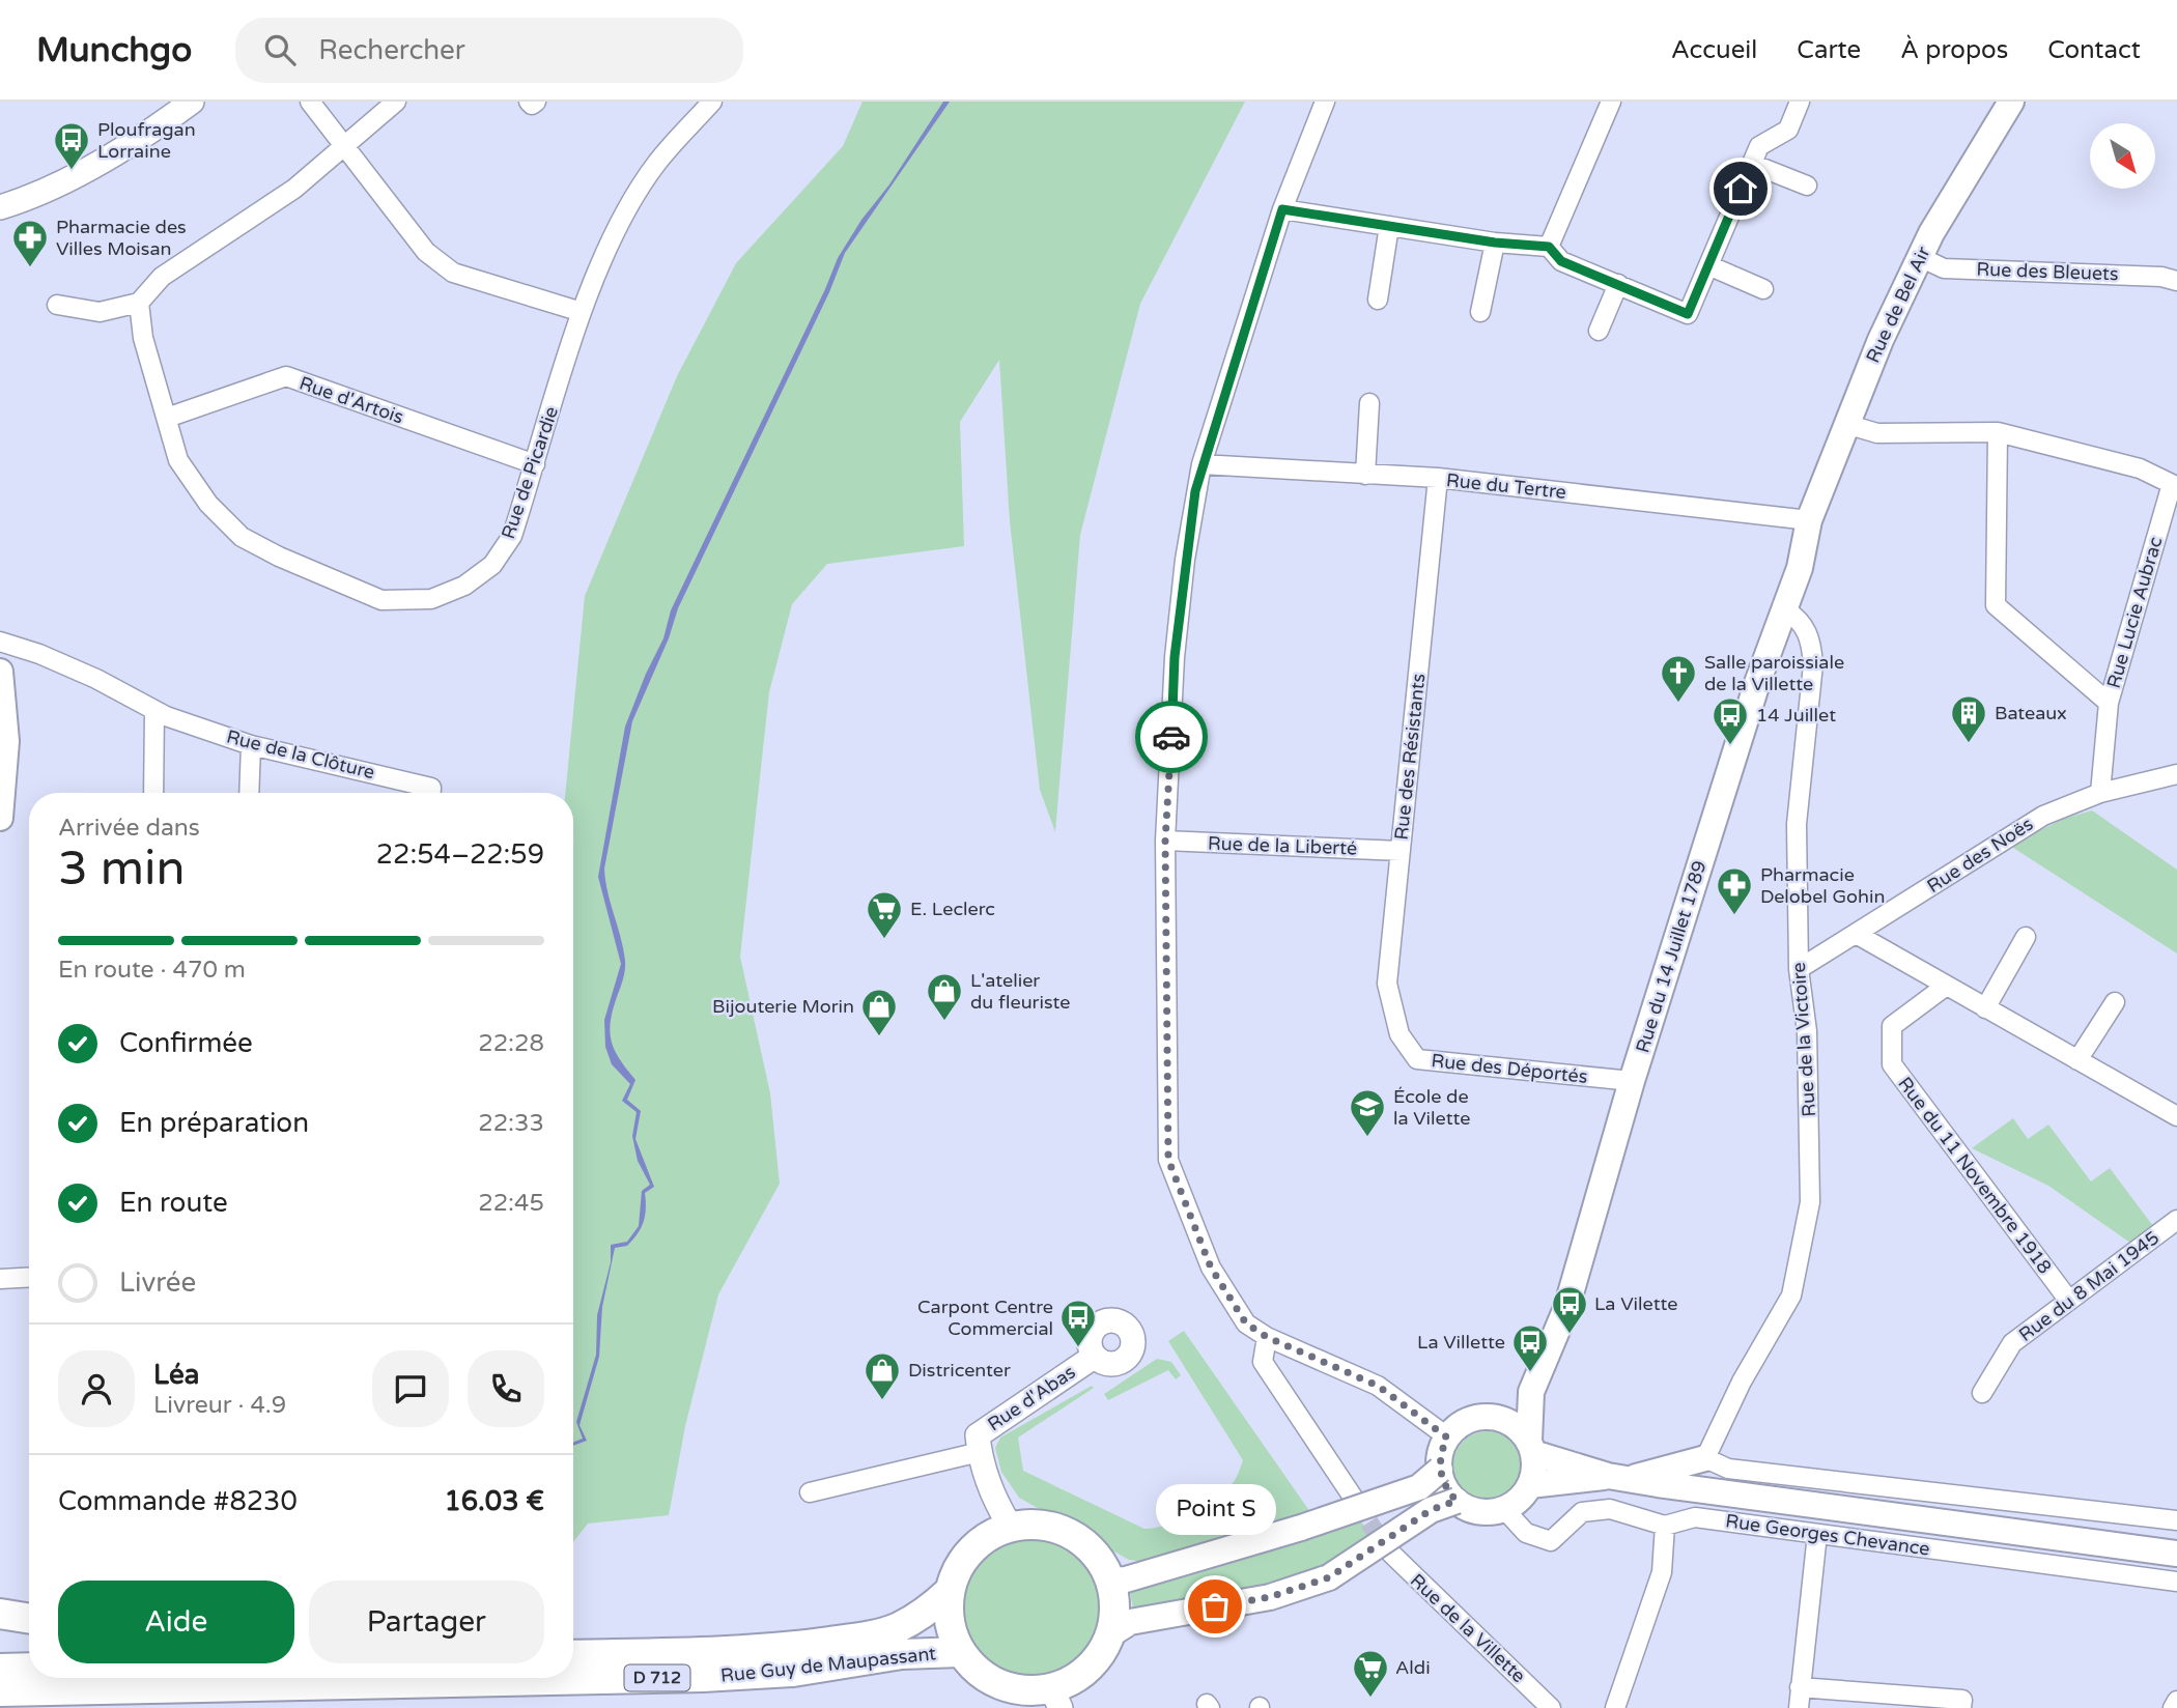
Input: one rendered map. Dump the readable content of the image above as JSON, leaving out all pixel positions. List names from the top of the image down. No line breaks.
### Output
{"streets":{"main road":["Rue de Bel Air","Rue du 14 Juillet 1789","Rue Guy de Maupassant","D 712"],"street":["Rue des Bleuets","Rue d'Artois","Rue de Picardie","Rue du Tertre","Rue Lucie Aubrac","Rue de la Clôture","Rue des Résistants","Rue de la Liberté","Rue des Noës","Rue de la Victoire","Rue des Déportés","Rue du 11 Novembre 1918","Rue du 8 Mai 1945","Rue d'Abas","Rue Georges Chevance","Rue de la Villette"]},"crossings":[["Rue des Bleuets","Rue de Bel Air"],["Rue de Bel Air","Rue du Tertre"],["Rue de Bel Air","Rue du 14 Juillet 1789"],["Rue d'Artois","Rue de Picardie"],["Rue du Tertre","Rue des Résistants"],["Rue du Tertre","Rue du 14 Juillet 1789"],["Rue Lucie Aubrac","Rue des Noës"],["Rue des Résistants","Rue de la Liberté"],["Rue des Résistants","Rue des Déportés"],["Rue des Noës","Rue de la Victoire"],["Rue du 14 Juillet 1789","Rue de la Victoire"],["Rue du 14 Juillet 1789","Rue des Déportés"],["Rue du 14 Juillet 1789","Rue Georges Chevance"],["Rue du 11 Novembre 1918","Rue du 8 Mai 1945"],["Rue d'Abas","Rue Guy de Maupassant"]],"places":{"bus stop":["Ploufragan Lorraine","14 Juillet","La Vilette","Carpont Centre Commercial","La Villette"],"pharmacy":["Pharmacie des Villes Moisan","Pharmacie Delobel Gohin"],"church":["Salle paroissiale de la Villette"],"building":["Bateaux"],"supermarket":["E. Leclerc","Aldi"],"shop":["L'atelier du fleuriste","Bijouterie Morin","Districenter"],"school or university":["École de la Vilette"],"other":["Point S"]},"north":"bottom right","page":{"header":"Munchgo","search":"Rechercher","nav":["Accueil","Carte","À propos","Contact"],"heading":["3 min","Arrivée dans","22:54–22:59"],"panel":["Léa","Livreur · 4.9","Commande #8230","16.03 €"],"bar":"En route · 470 m","list":[["Confirmée","22:28"],["En préparation","22:33"],["En route","22:45"],"Livrée"],"bubble":"Point S","buttons":["Aide","Partager"]}}
